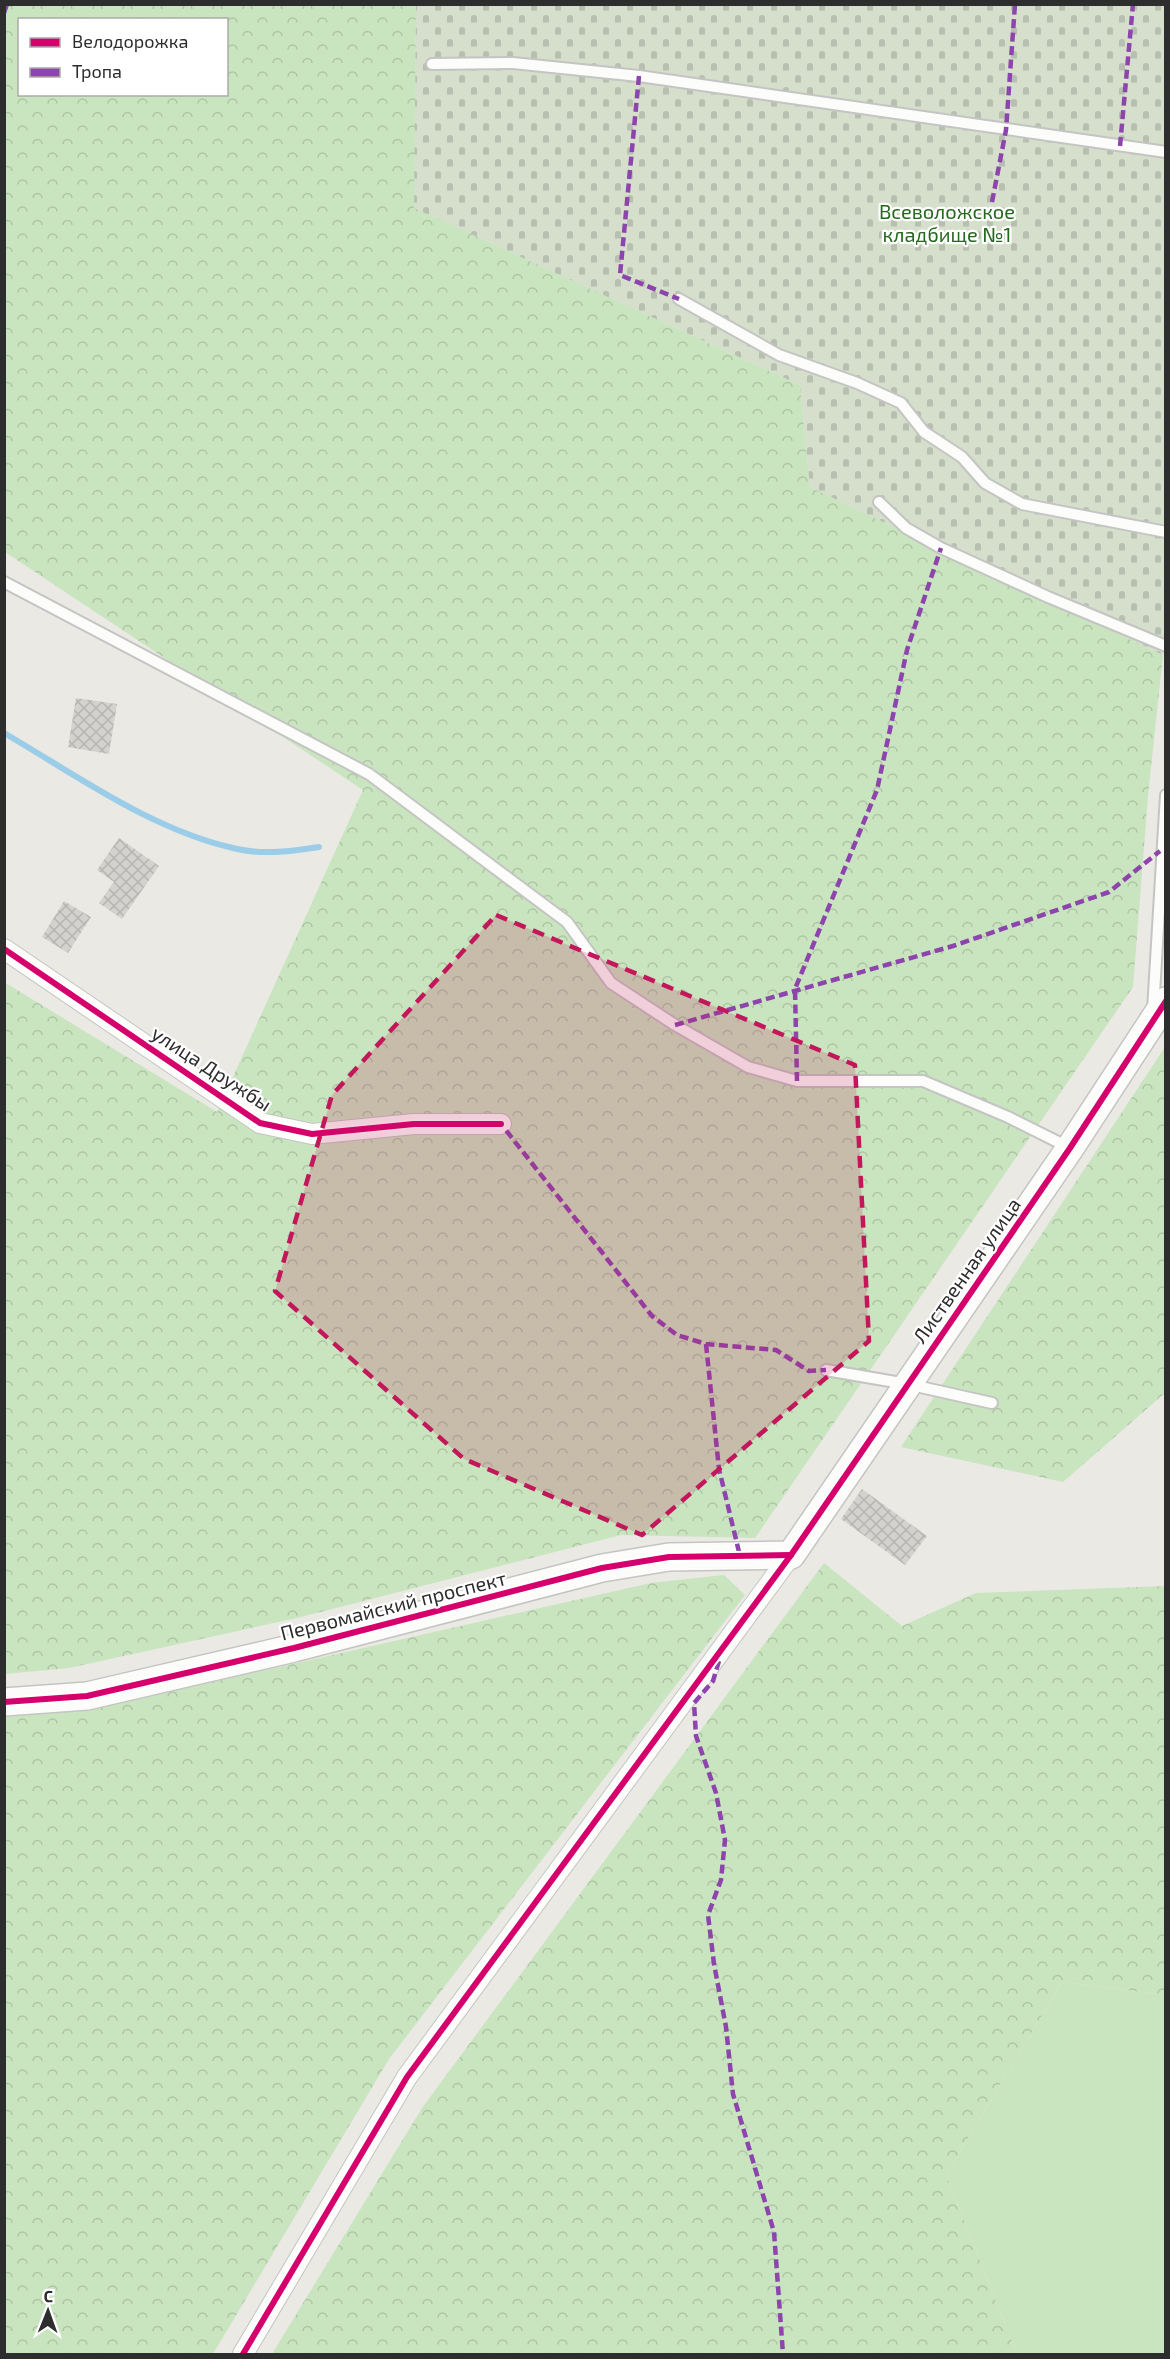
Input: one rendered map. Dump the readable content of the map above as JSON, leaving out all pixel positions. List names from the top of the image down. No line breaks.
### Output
{"streets":{"street":["улица Дружбы","Лиственная улица","Первомайский проспект"]},"crossings":[["Лиственная улица","Первомайский проспект"]],"parks":["Всеволожское кладбище №1"],"legend":["Велодорожка","Тропа"],"north":"top"}
